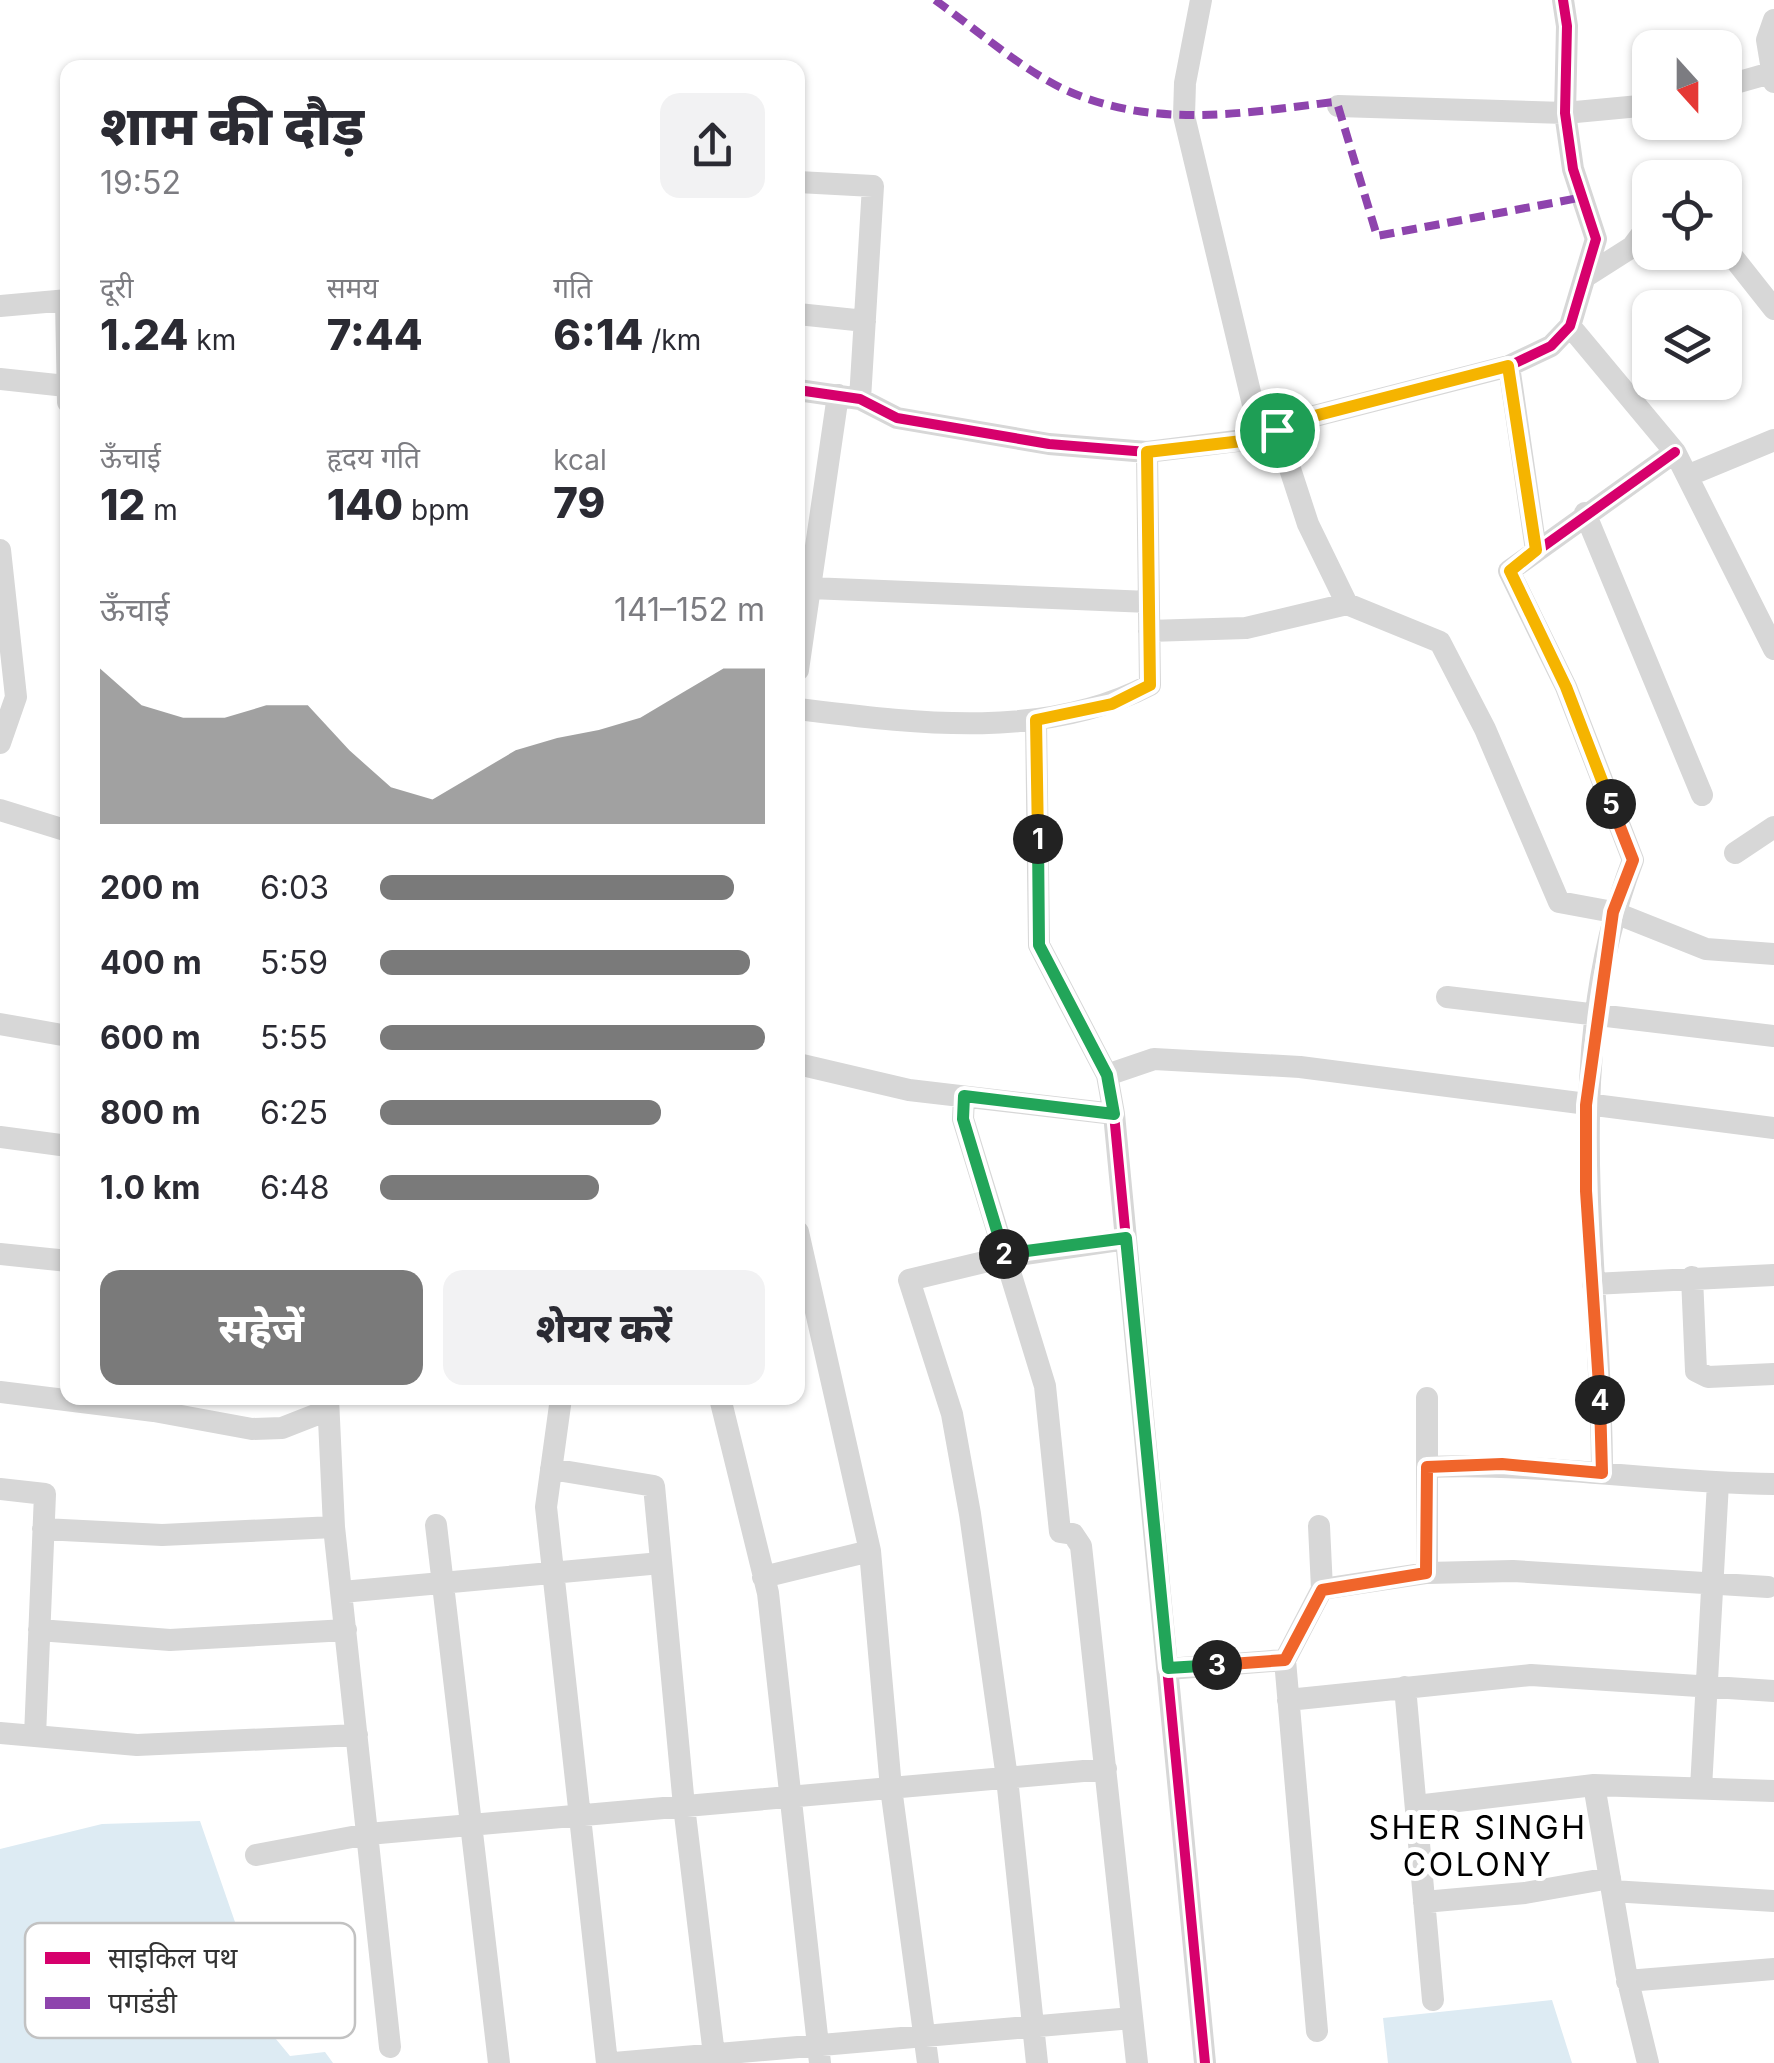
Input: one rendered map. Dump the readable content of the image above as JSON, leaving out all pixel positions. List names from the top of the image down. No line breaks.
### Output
{"districts":["SHER SINGH COLONY"],"legend":["साइकिल पथ","पगडंडी"],"north":"bottom","page":{"heading":["शाम की दौड़","19:52"],"stats":[["दूरी","1.24 km"],["समय","7:44"],["गति","6:14 /km"],["ऊँचाई","12 m"],["हृदय गति","140 bpm"],["kcal","79"]],"chart":["ऊँचाई","141–152 m"],"pins":["5","1","2","4","3"],"list":[{"name":"200 m","note":"6:03"},{"name":"400 m","note":"5:59"},{"name":"600 m","note":"5:55"},{"name":"800 m","note":"6:25"},{"name":"1.0 km","note":"6:48"}],"buttons":["सहेजें","शेयर करें"]}}
